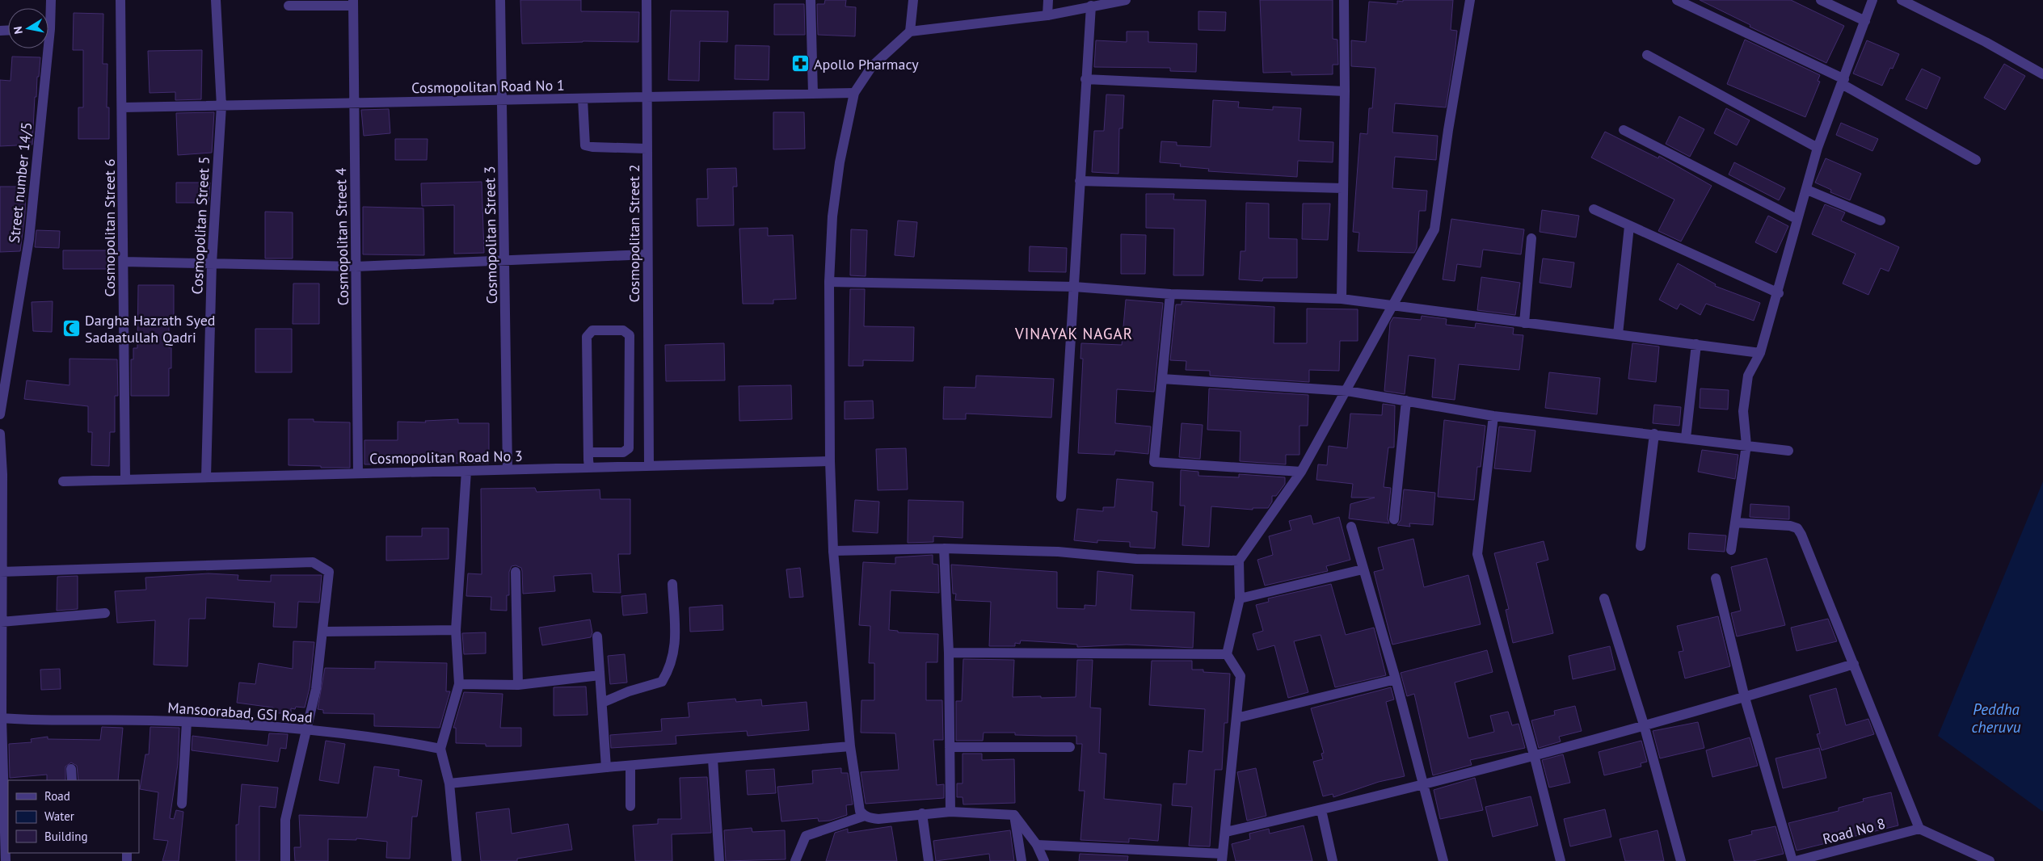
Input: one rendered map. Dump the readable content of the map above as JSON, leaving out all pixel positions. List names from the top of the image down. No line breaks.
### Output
{"streets":{"street":["Cosmopolitan Road No 1","Street number 14/5","Cosmopolitan Street 5","Cosmopolitan Street 6","Cosmopolitan Street 2","Cosmopolitan Street 3","Cosmopolitan Street 4","Cosmopolitan Road No 3","Mansoorabad, GSI Road","Road No 8"]},"crossings":[["Cosmopolitan Road No 1","Cosmopolitan Street 5"],["Cosmopolitan Road No 1","Cosmopolitan Street 6"],["Cosmopolitan Road No 1","Cosmopolitan Street 2"],["Cosmopolitan Road No 1","Cosmopolitan Street 3"],["Cosmopolitan Road No 1","Cosmopolitan Street 4"],["Cosmopolitan Street 5","Cosmopolitan Road No 3"],["Cosmopolitan Street 6","Cosmopolitan Road No 3"],["Cosmopolitan Street 2","Cosmopolitan Road No 3"],["Cosmopolitan Street 3","Cosmopolitan Road No 3"],["Cosmopolitan Street 4","Cosmopolitan Road No 3"]],"districts":["VINAYAK NAGAR"],"water":["Peddha cheruvu"],"places":{"pharmacy":["Apollo Pharmacy"],"mosque":["Dargha Hazrath Syed Sadaatullah Qadri"]},"legend":["Road","Water","Building"],"north":"left"}
